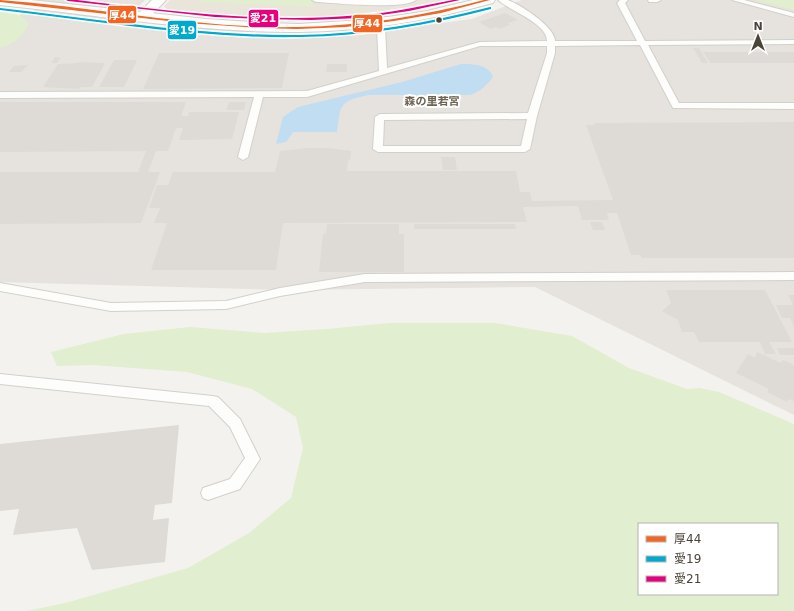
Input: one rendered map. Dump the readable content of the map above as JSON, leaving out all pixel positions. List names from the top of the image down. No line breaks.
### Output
{"districts":["森の里若宮"],"lines":["transit line 厚44","transit line 愛21","transit line 愛19"],"legend":["厚44","愛19","愛21"],"north":"top"}
